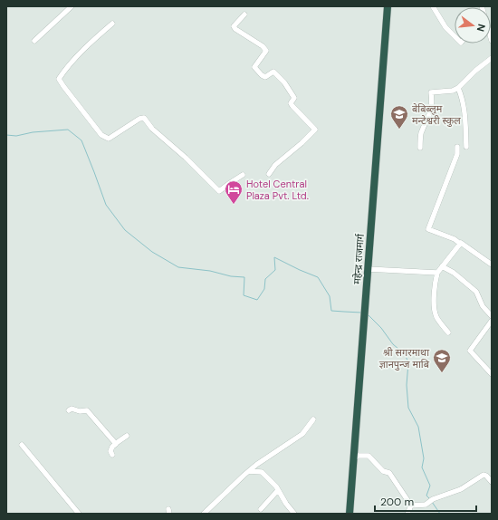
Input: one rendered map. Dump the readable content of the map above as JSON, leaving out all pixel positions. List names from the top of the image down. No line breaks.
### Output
{"streets":{"highway":["महेन्द्र राजमार्ग"]},"places":{"school or university":["बेबिब्लुम मन्टेश्वरी स्कुल","श्री सगरमाथा ज्ञानपुन्ज माबि"],"hotel":["Hotel Central Plaza Pvt. Ltd."]},"scale_bar":"200 m","north":"right"}
